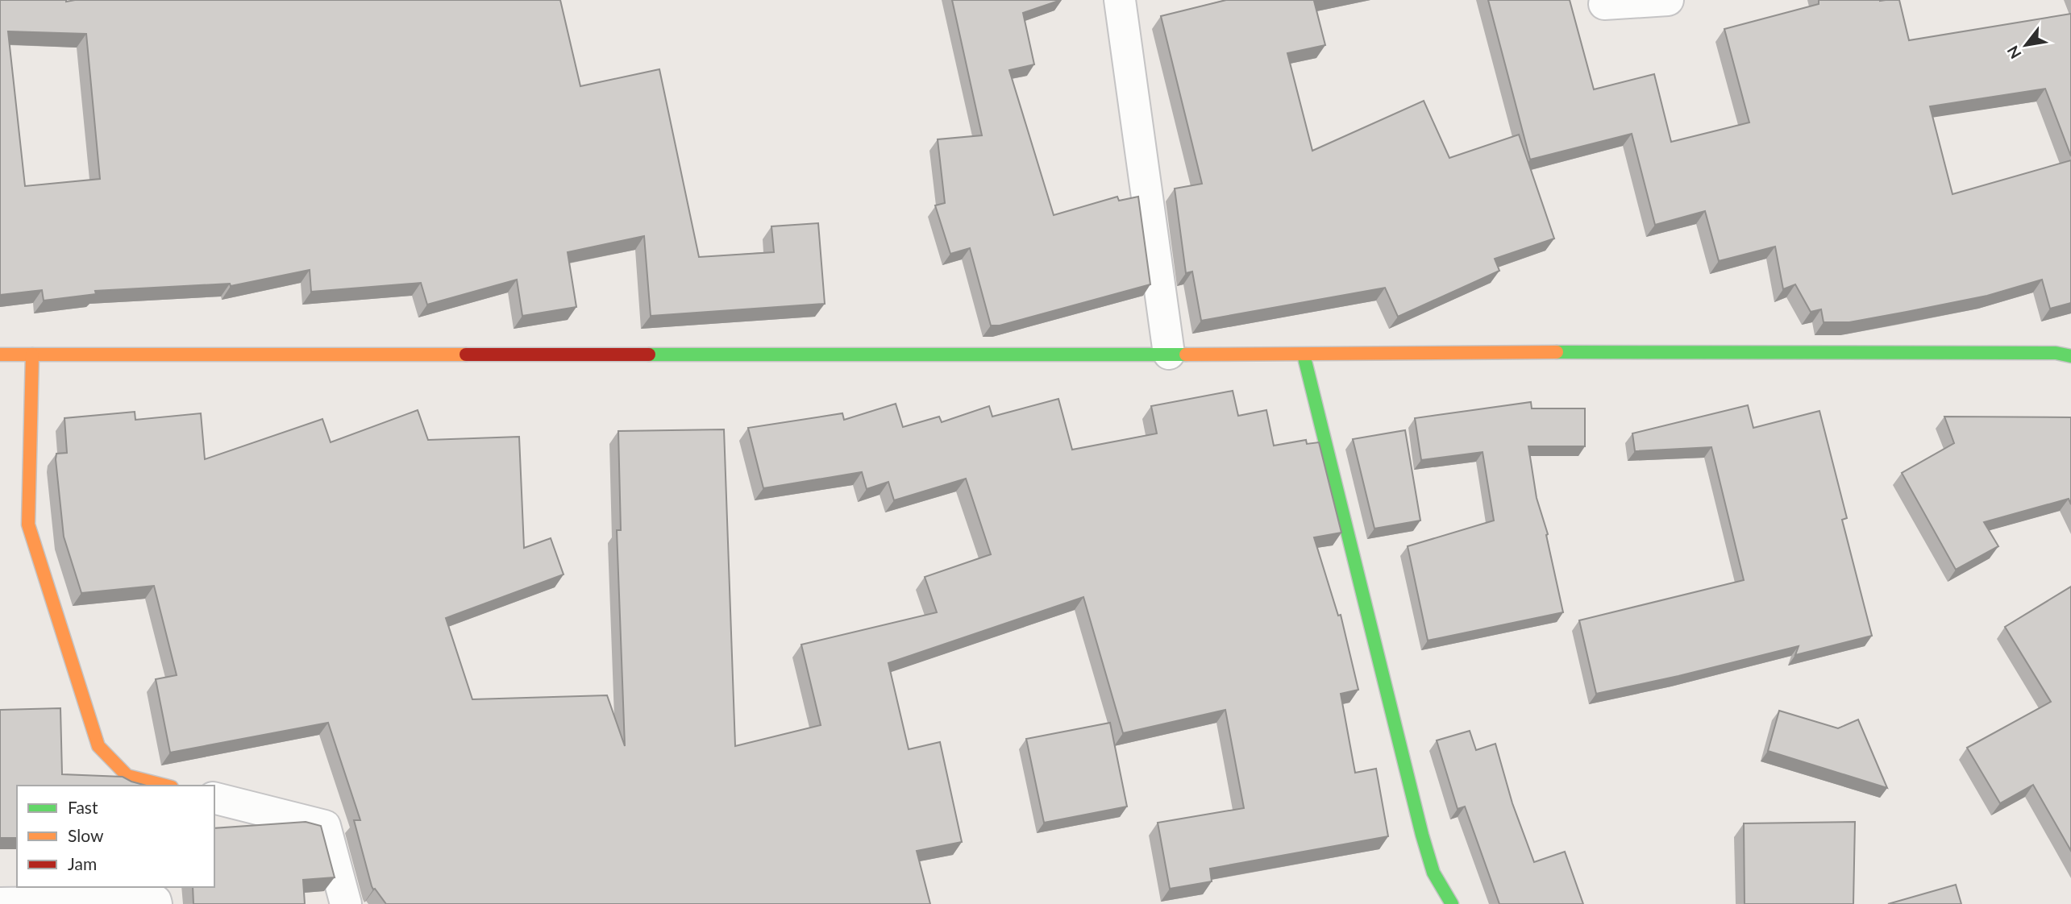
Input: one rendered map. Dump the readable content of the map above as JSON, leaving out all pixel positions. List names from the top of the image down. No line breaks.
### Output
{"legend":["Fast","Slow","Jam"],"north":"bottom left"}
